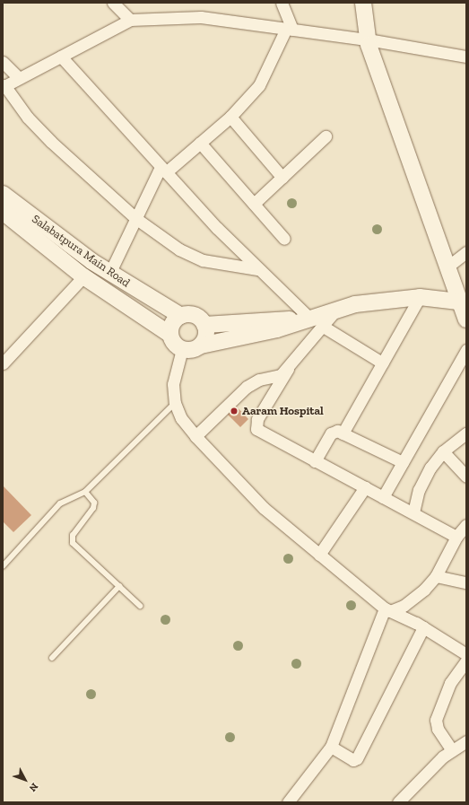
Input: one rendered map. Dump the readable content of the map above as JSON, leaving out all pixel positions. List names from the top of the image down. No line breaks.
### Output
{"streets":{"street":["Salabatpura Main Road"]},"places":["Aaram Hospital"],"north":"bottom right"}
